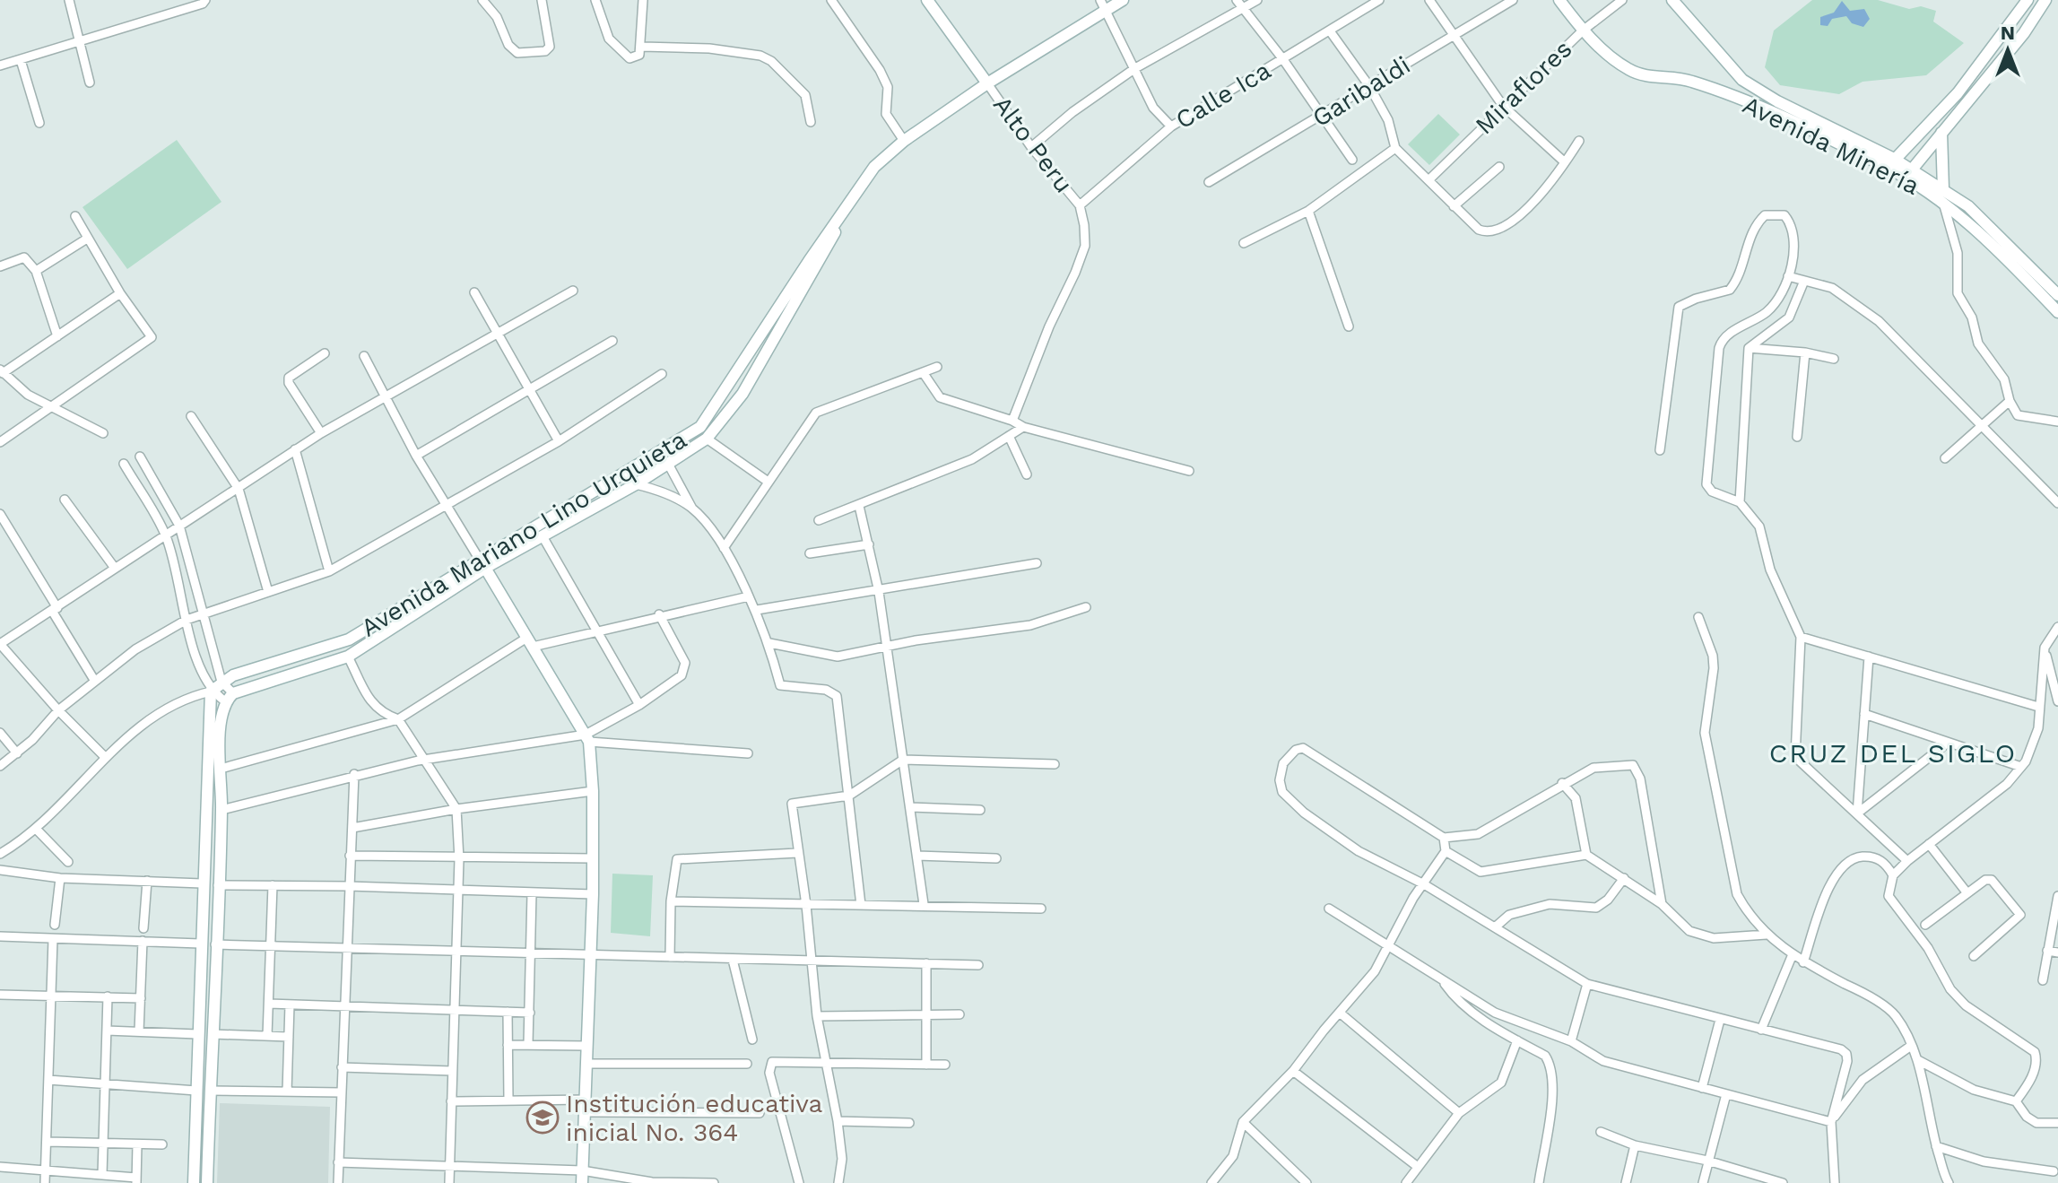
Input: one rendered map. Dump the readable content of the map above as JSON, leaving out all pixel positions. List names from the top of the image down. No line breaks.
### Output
{"streets":{"main road":["Avenida Minería","Avenida Mariano Lino Urquieta"],"street":["Miraflores","Garibaldi","Calle Ica","Alto Peru"]},"crossings":[["Miraflores","Avenida Minería"],["Calle Ica","Alto Peru"]],"districts":["CRUZ DEL SIGLO"],"places":{"school or university":["Institución educativa inicial No. 364"]},"north":"top"}
